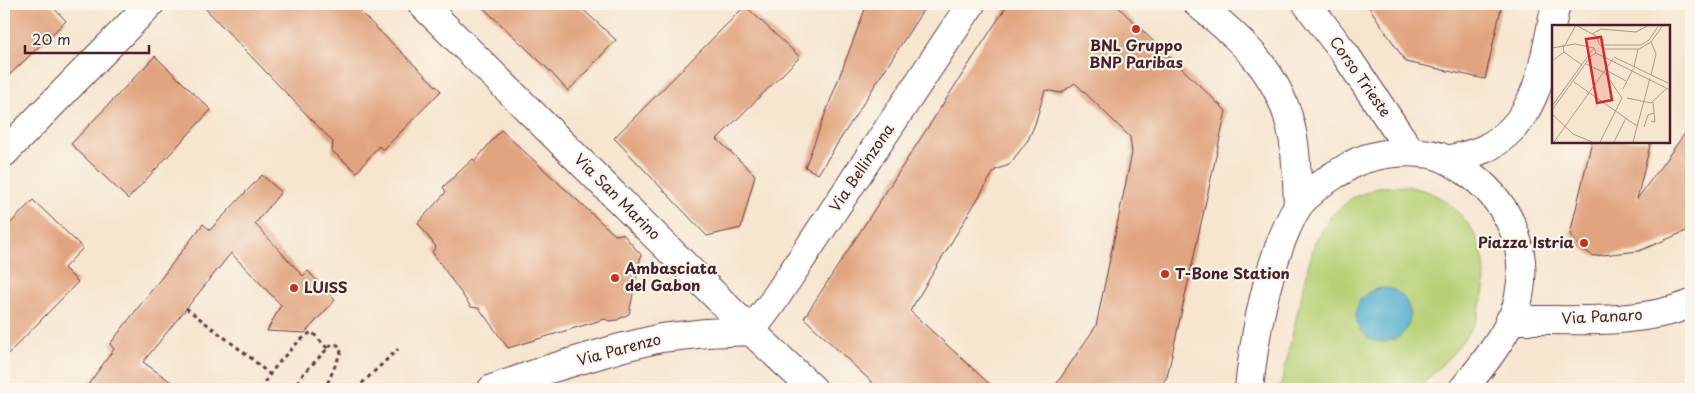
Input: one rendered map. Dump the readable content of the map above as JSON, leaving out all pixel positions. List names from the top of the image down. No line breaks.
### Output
{"streets":{"street":["Corso Trieste","Via Bellinzona","Via San Marino","Via Panaro","Via Parenzo"]},"crossings":[["Via Bellinzona","Via San Marino"],["Via Bellinzona","Via Parenzo"],["Via San Marino","Via Parenzo"]],"places":["BNL Gruppo BNP Paribas","Piazza Istria","T-Bone Station","Ambasciata del Gabon","LUISS"],"scale_bar":"20 m"}
